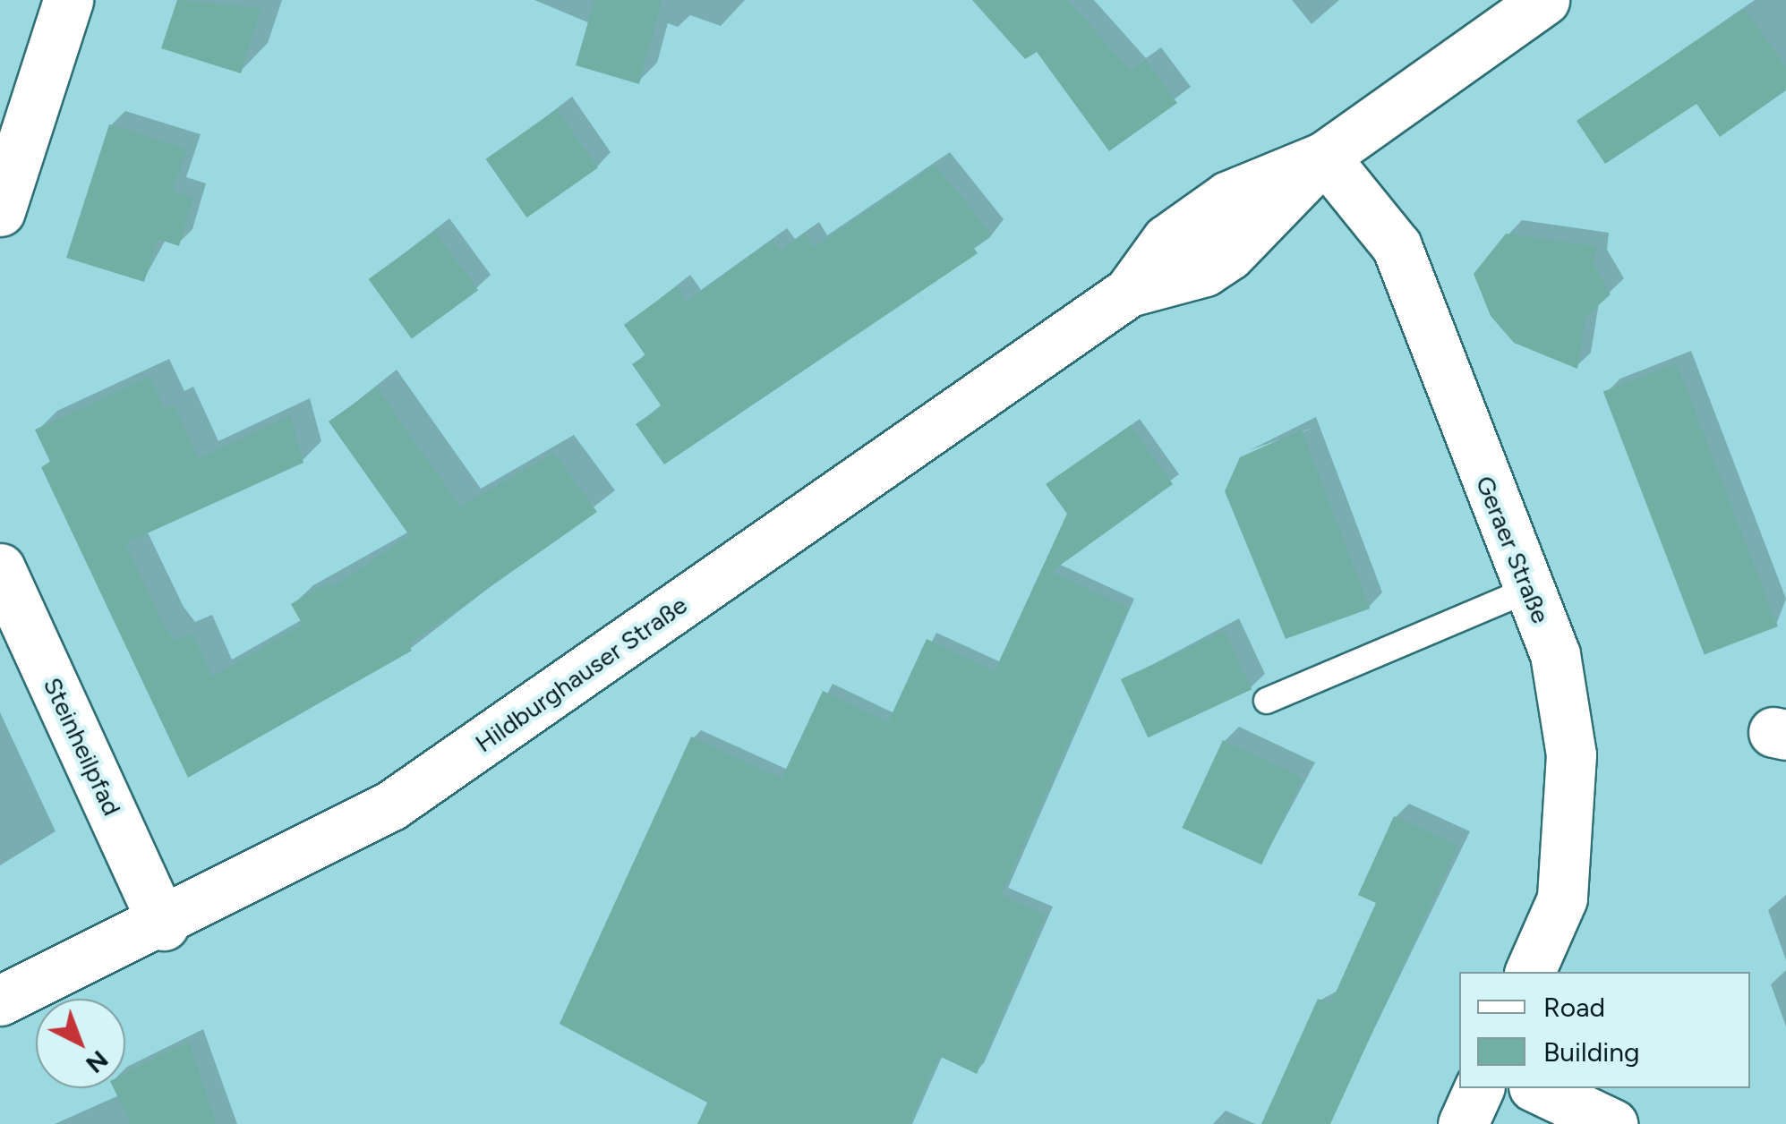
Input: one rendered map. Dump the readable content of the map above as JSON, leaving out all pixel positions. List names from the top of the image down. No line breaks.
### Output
{"streets":{"main road":["Geraer Straße","Hildburghauser Straße","Steinheilpfad"]},"crossings":[["Geraer Straße","Hildburghauser Straße"],["Hildburghauser Straße","Steinheilpfad"]],"legend":["Road","Building"],"north":"bottom right"}
